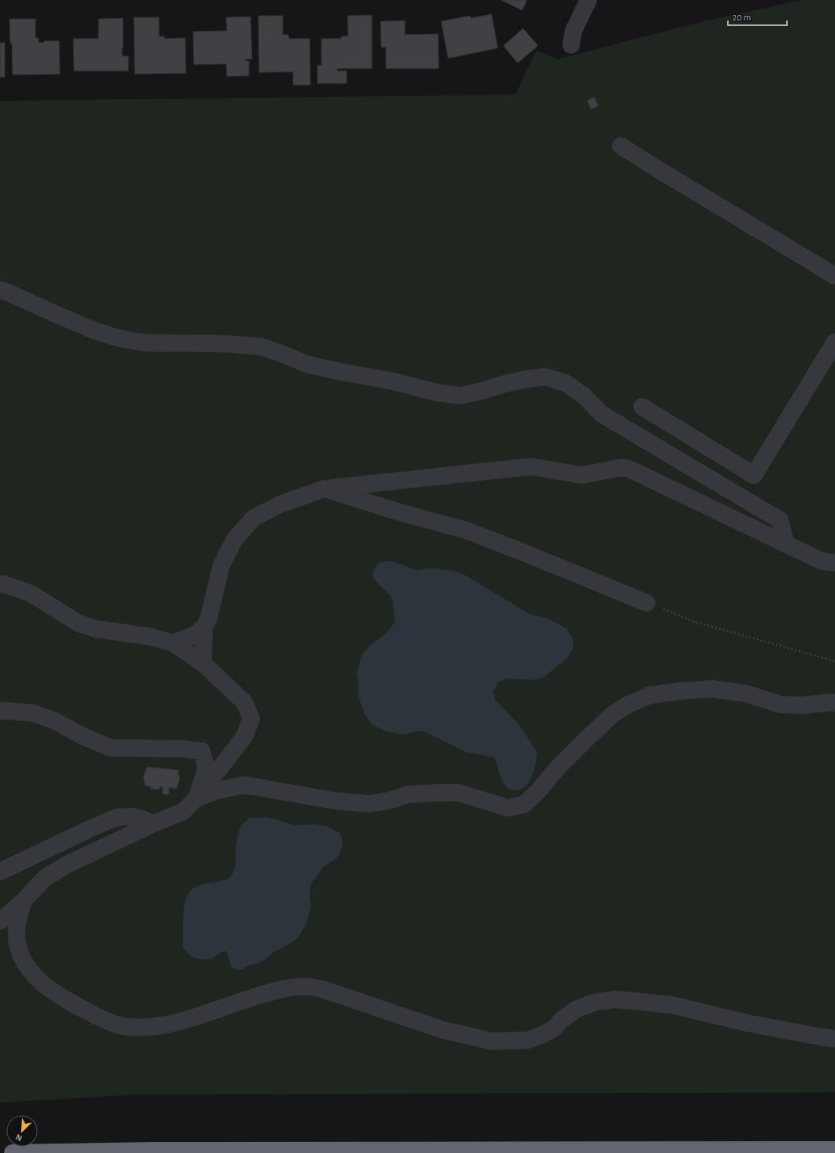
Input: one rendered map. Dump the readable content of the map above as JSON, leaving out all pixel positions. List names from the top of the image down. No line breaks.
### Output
{"scale_bar":"20 m","north":"bottom left"}
